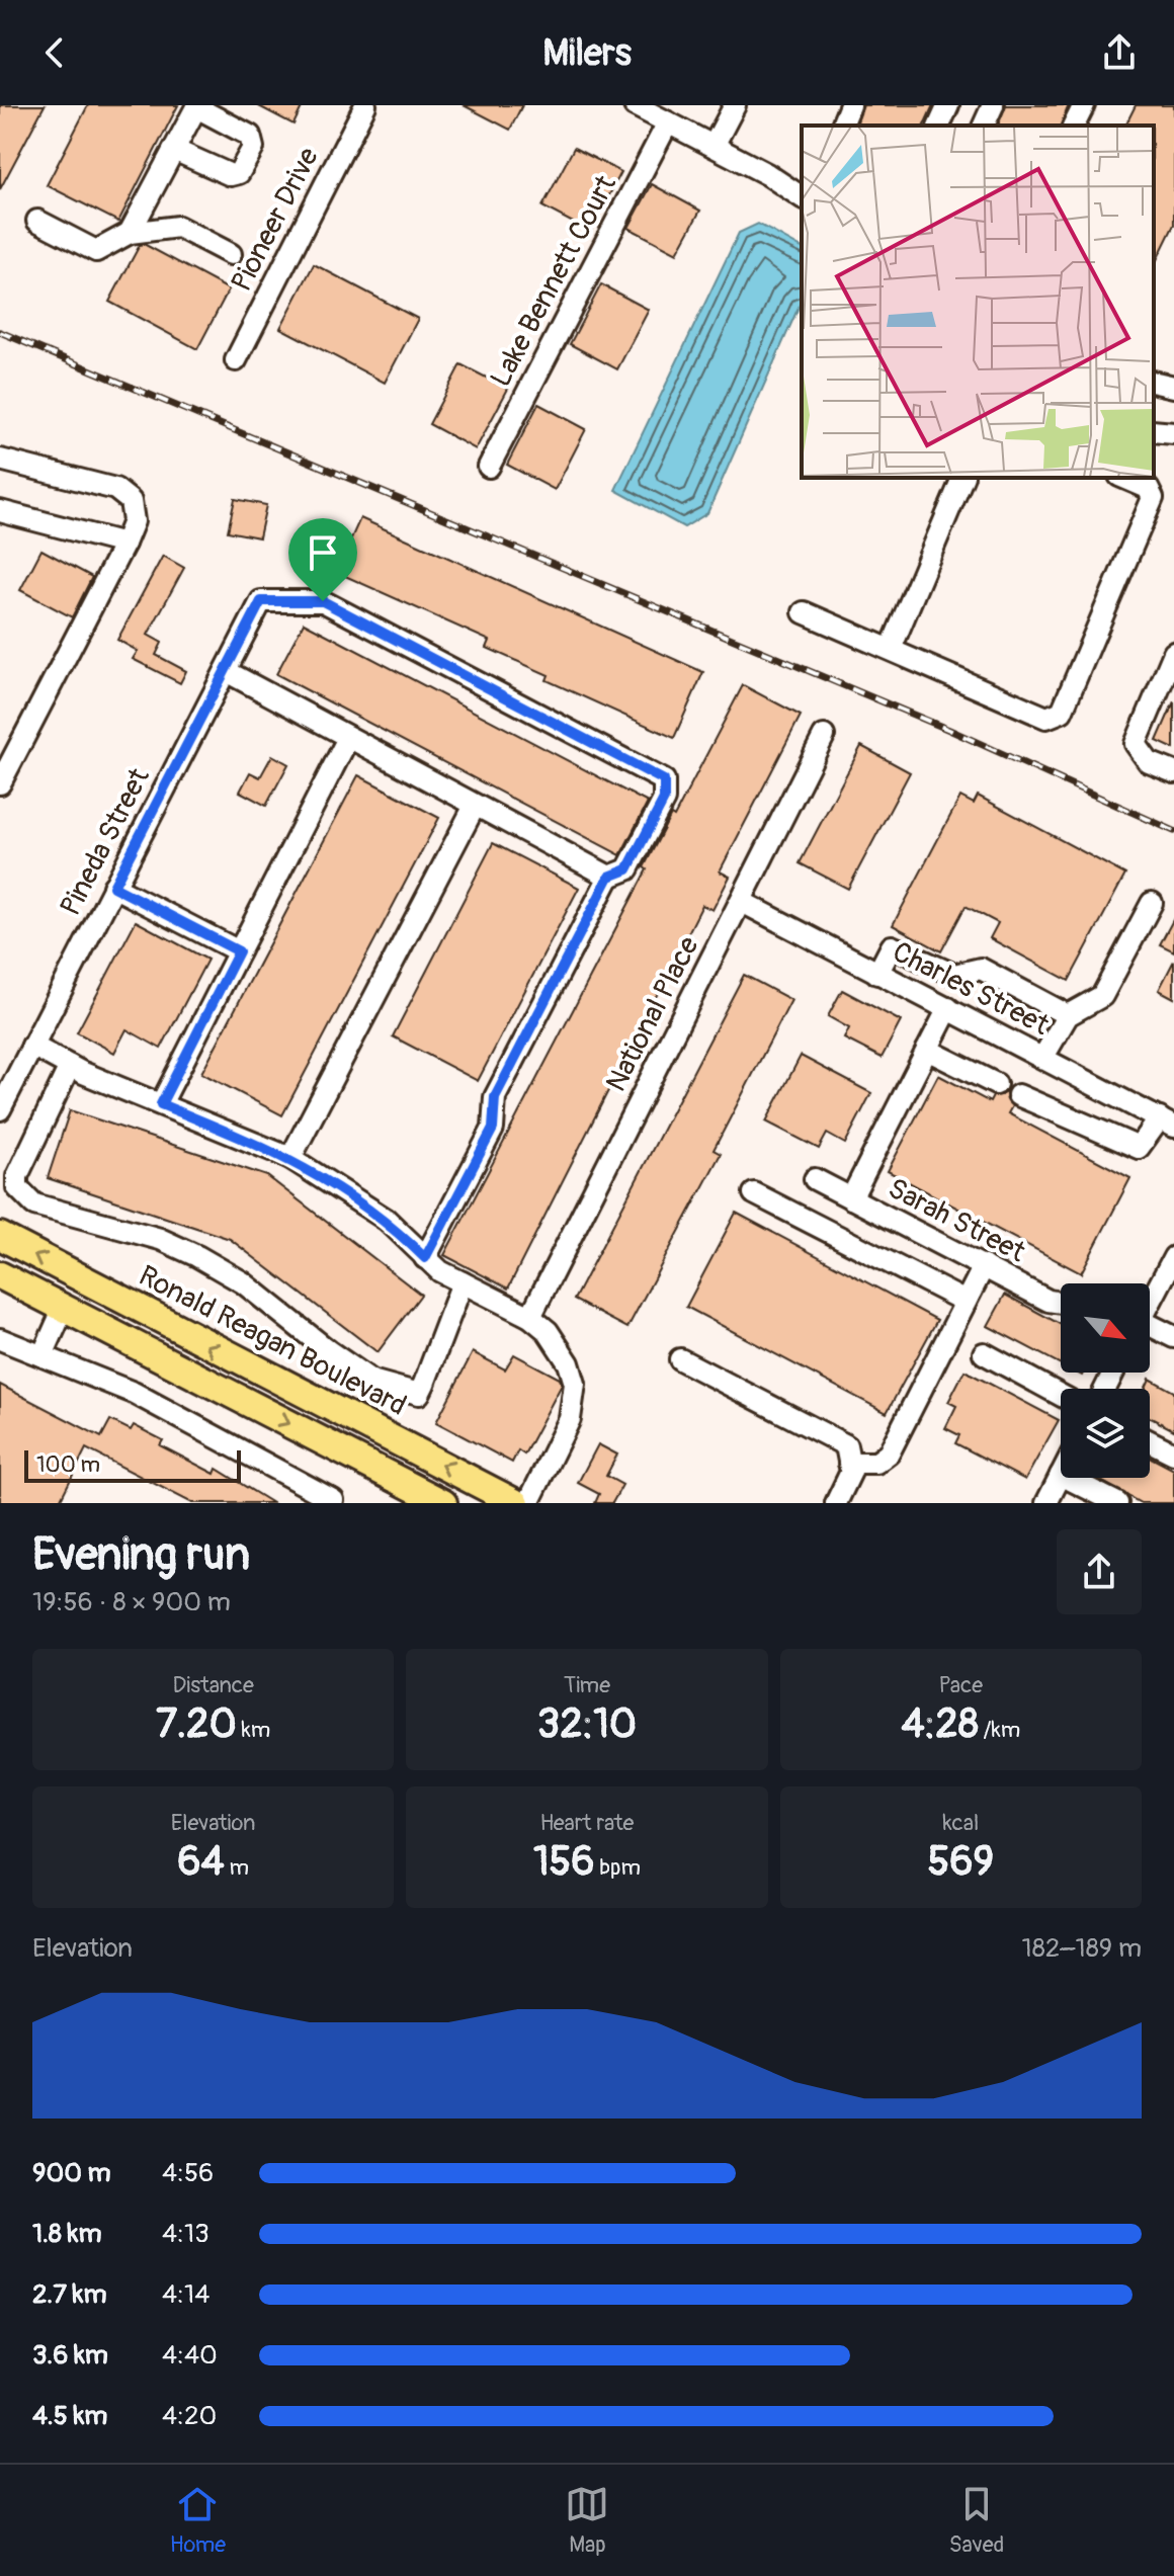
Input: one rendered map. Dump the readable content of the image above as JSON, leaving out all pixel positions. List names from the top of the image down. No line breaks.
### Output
{"streets":{"main road":["Ronald Reagan Boulevard"],"street":["Pioneer Drive","Lake Bennett Court","Pineda Street","Charles Street","National Place","Sarah Street"]},"crossings":[["Charles Street","National Place"]],"scale_bar":"100 m","north":"bottom right","page":{"header":"Milers","scale":"100 m","heading":["Evening run","19:56 · 8 × 900 m"],"stats":[["Distance","7.20 km"],["Time","32:10"],["Pace","4:28 /km"],["Elevation","64 m"],["Heart rate","156 bpm"],["kcal","569"]],"chart":["Elevation","182–189 m"],"list":[{"name":"900 m","note":"4:56"},{"name":"1.8 km","note":"4:13"},{"name":"2.7 km","note":"4:14"},{"name":"3.6 km","note":"4:40"},{"name":"4.5 km","note":"4:20"}],"tabs":["Home","Map","Saved"]}}
